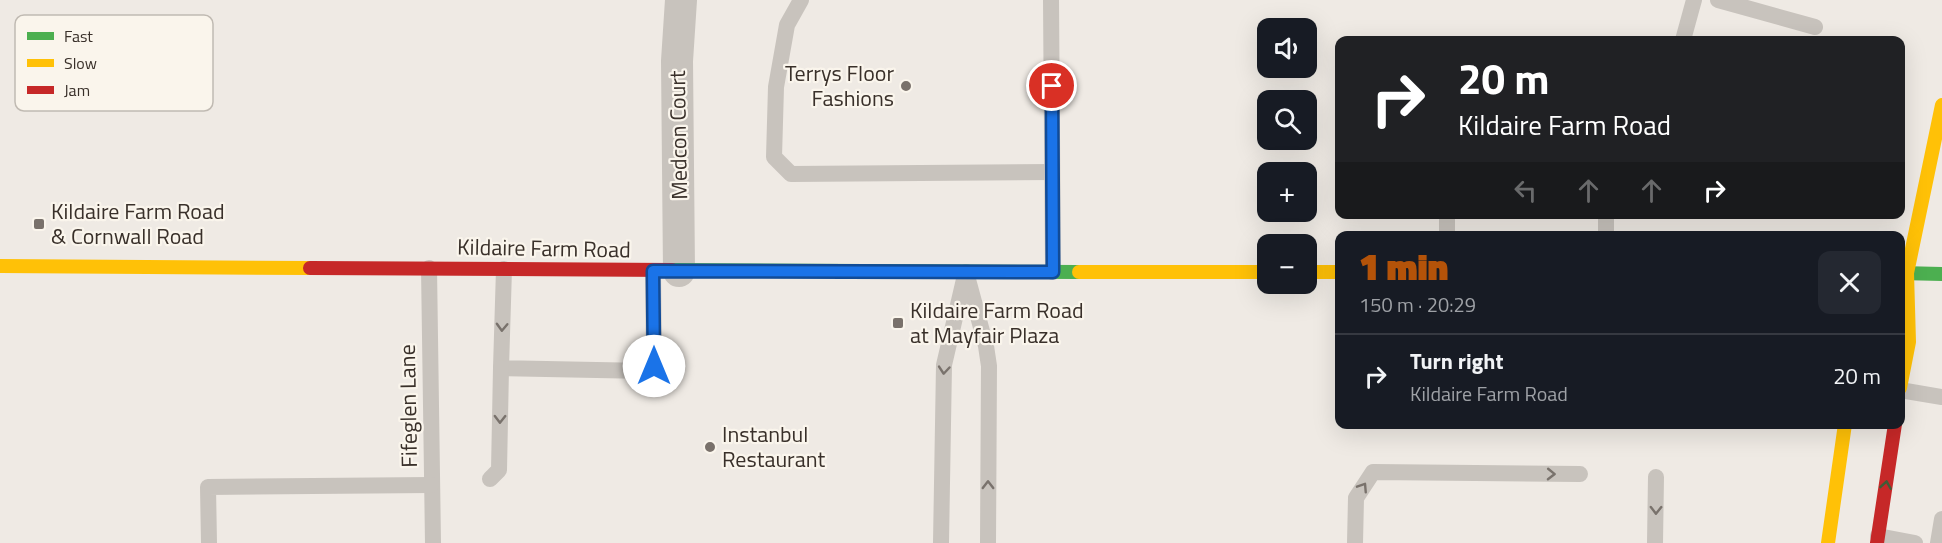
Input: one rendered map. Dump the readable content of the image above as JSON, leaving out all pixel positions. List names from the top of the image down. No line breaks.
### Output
{"streets":{"main road":["Kildaire Farm Road"],"street":["Medcon Court"],"lane":["Fifeglen Lane"]},"crossings":[["Medcon Court","Kildaire Farm Road"],["Kildaire Farm Road","Fifeglen Lane"]],"places":{"other":["Terrys Floor Fashions","Instanbul Restaurant"],"transit":["Kildaire Farm Road & Cornwall Road","Kildaire Farm Road at Mayfair Plaza"]},"legend":["Fast","Slow","Jam"],"page":{"map_buttons":["+","−"],"turn":["20 m","Kildaire Farm Road"],"heading":["1 min","150 m · 20:29"],"list":[{"name":"Turn right","note":"Kildaire Farm Road","value":"20 m"}]}}
